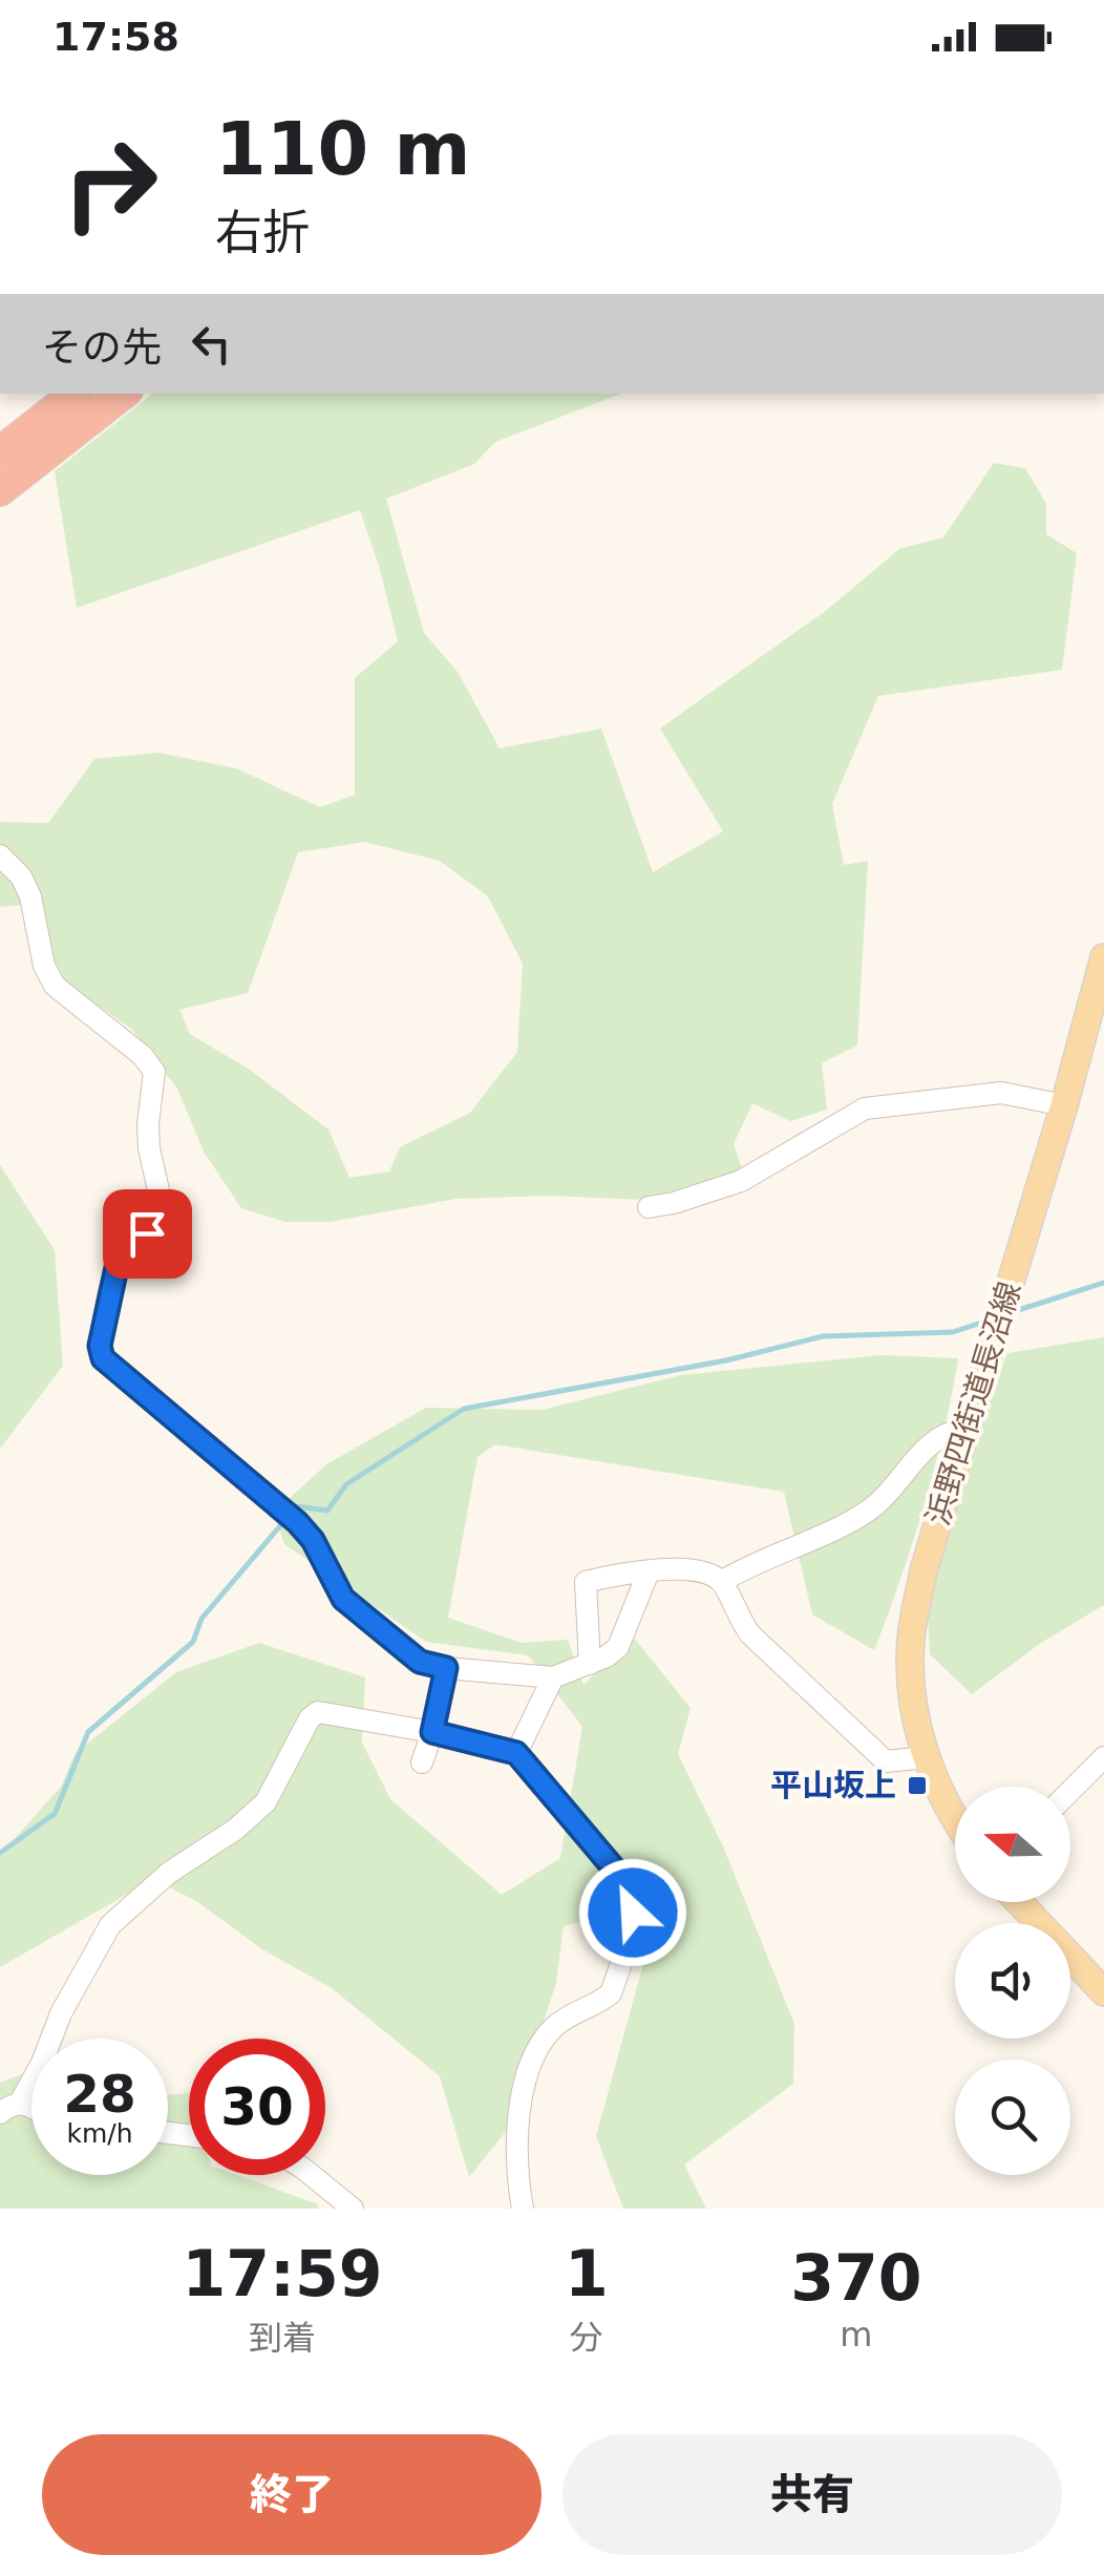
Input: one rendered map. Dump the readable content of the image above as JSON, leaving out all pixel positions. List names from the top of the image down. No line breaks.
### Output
{"streets":{"main road":["浜野四街道長沼線"]},"places":{"transit":["平山坂上"]},"north":"left","page":{"status":"17:58","turn":["110 m","右折"],"then":"その先","speed":"28 km/h","limit":"30","eta":["17:59","到着","1","分","370","m"],"buttons":["終了","共有"]}}
